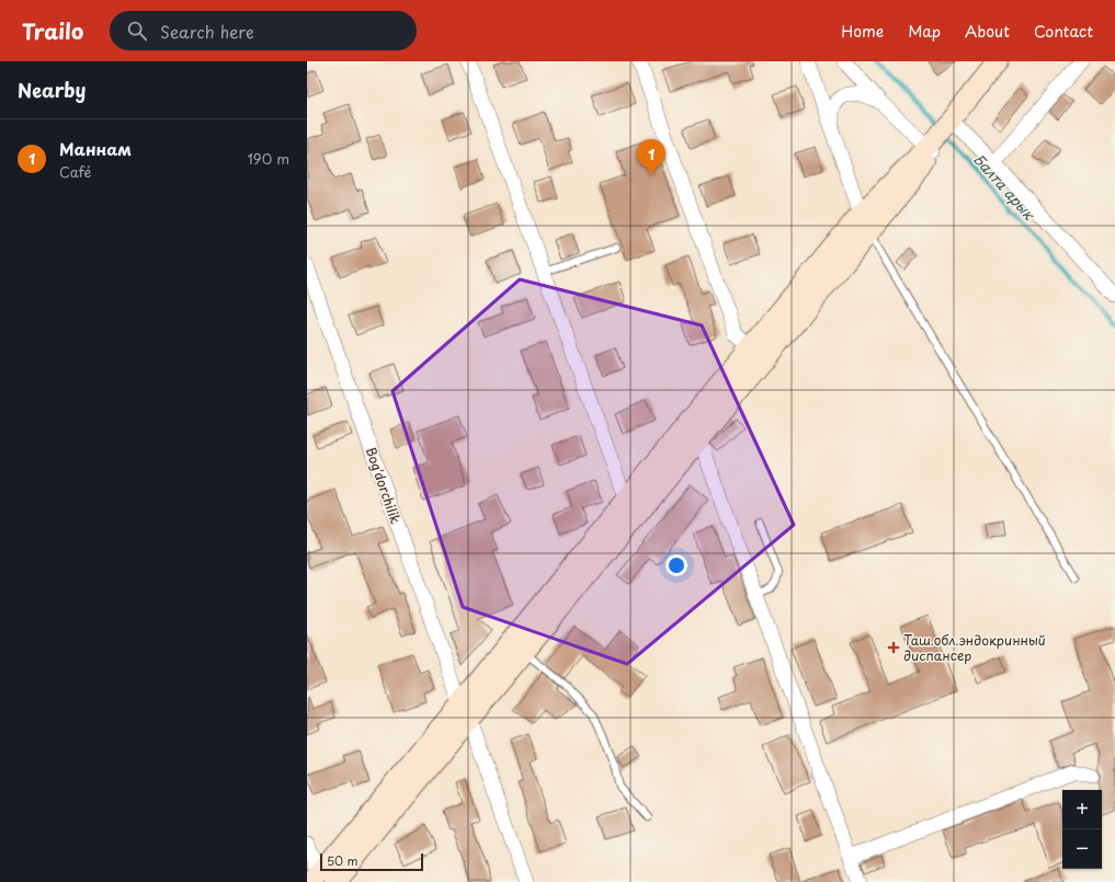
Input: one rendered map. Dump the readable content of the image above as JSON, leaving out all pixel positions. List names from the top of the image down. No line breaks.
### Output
{"streets":{"street":["Bog'dorchilik"]},"water":["Балта арык"],"places":{"health":["Таш.обл.эндокринный диспансер"]},"scale_bar":"50 m","page":{"header":"Trailo","search":"Search here","nav":["Home","Map","About","Contact"],"heading":"Nearby","list":[{"mark":"1","name":"Маннам","note":"Café","value":"190 m"}],"pins":"1","map_buttons":["+","−"],"scale":"50 m"}}
